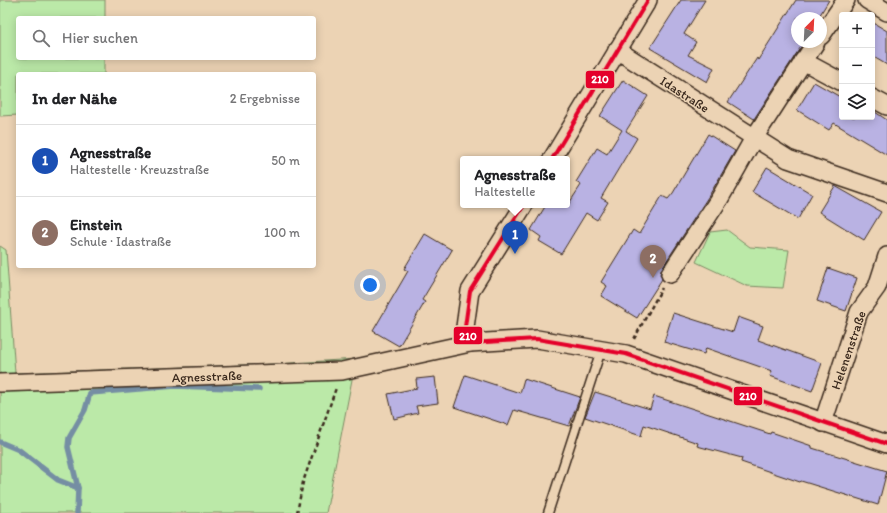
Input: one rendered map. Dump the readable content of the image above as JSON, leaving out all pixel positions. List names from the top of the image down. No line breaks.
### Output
{"streets":{"street":["Idastraße","Helenenstraße","Agnesstraße"]},"crossings":[["Helenenstraße","Agnesstraße"]],"lines":["transit line 210"],"north":"top right","page":{"map_buttons":["+","−"],"search":"Hier suchen","heading":["In der Nähe","2 Ergebnisse"],"list":[{"mark":"1","name":"Agnesstraße","note":"Haltestelle · Kreuzstraße","value":"50 m"},{"mark":"2","name":"Einstein","note":"Schule · Idastraße","value":"100 m"}],"popup":["Agnesstraße","Haltestelle"],"pins":["1","2"]}}
